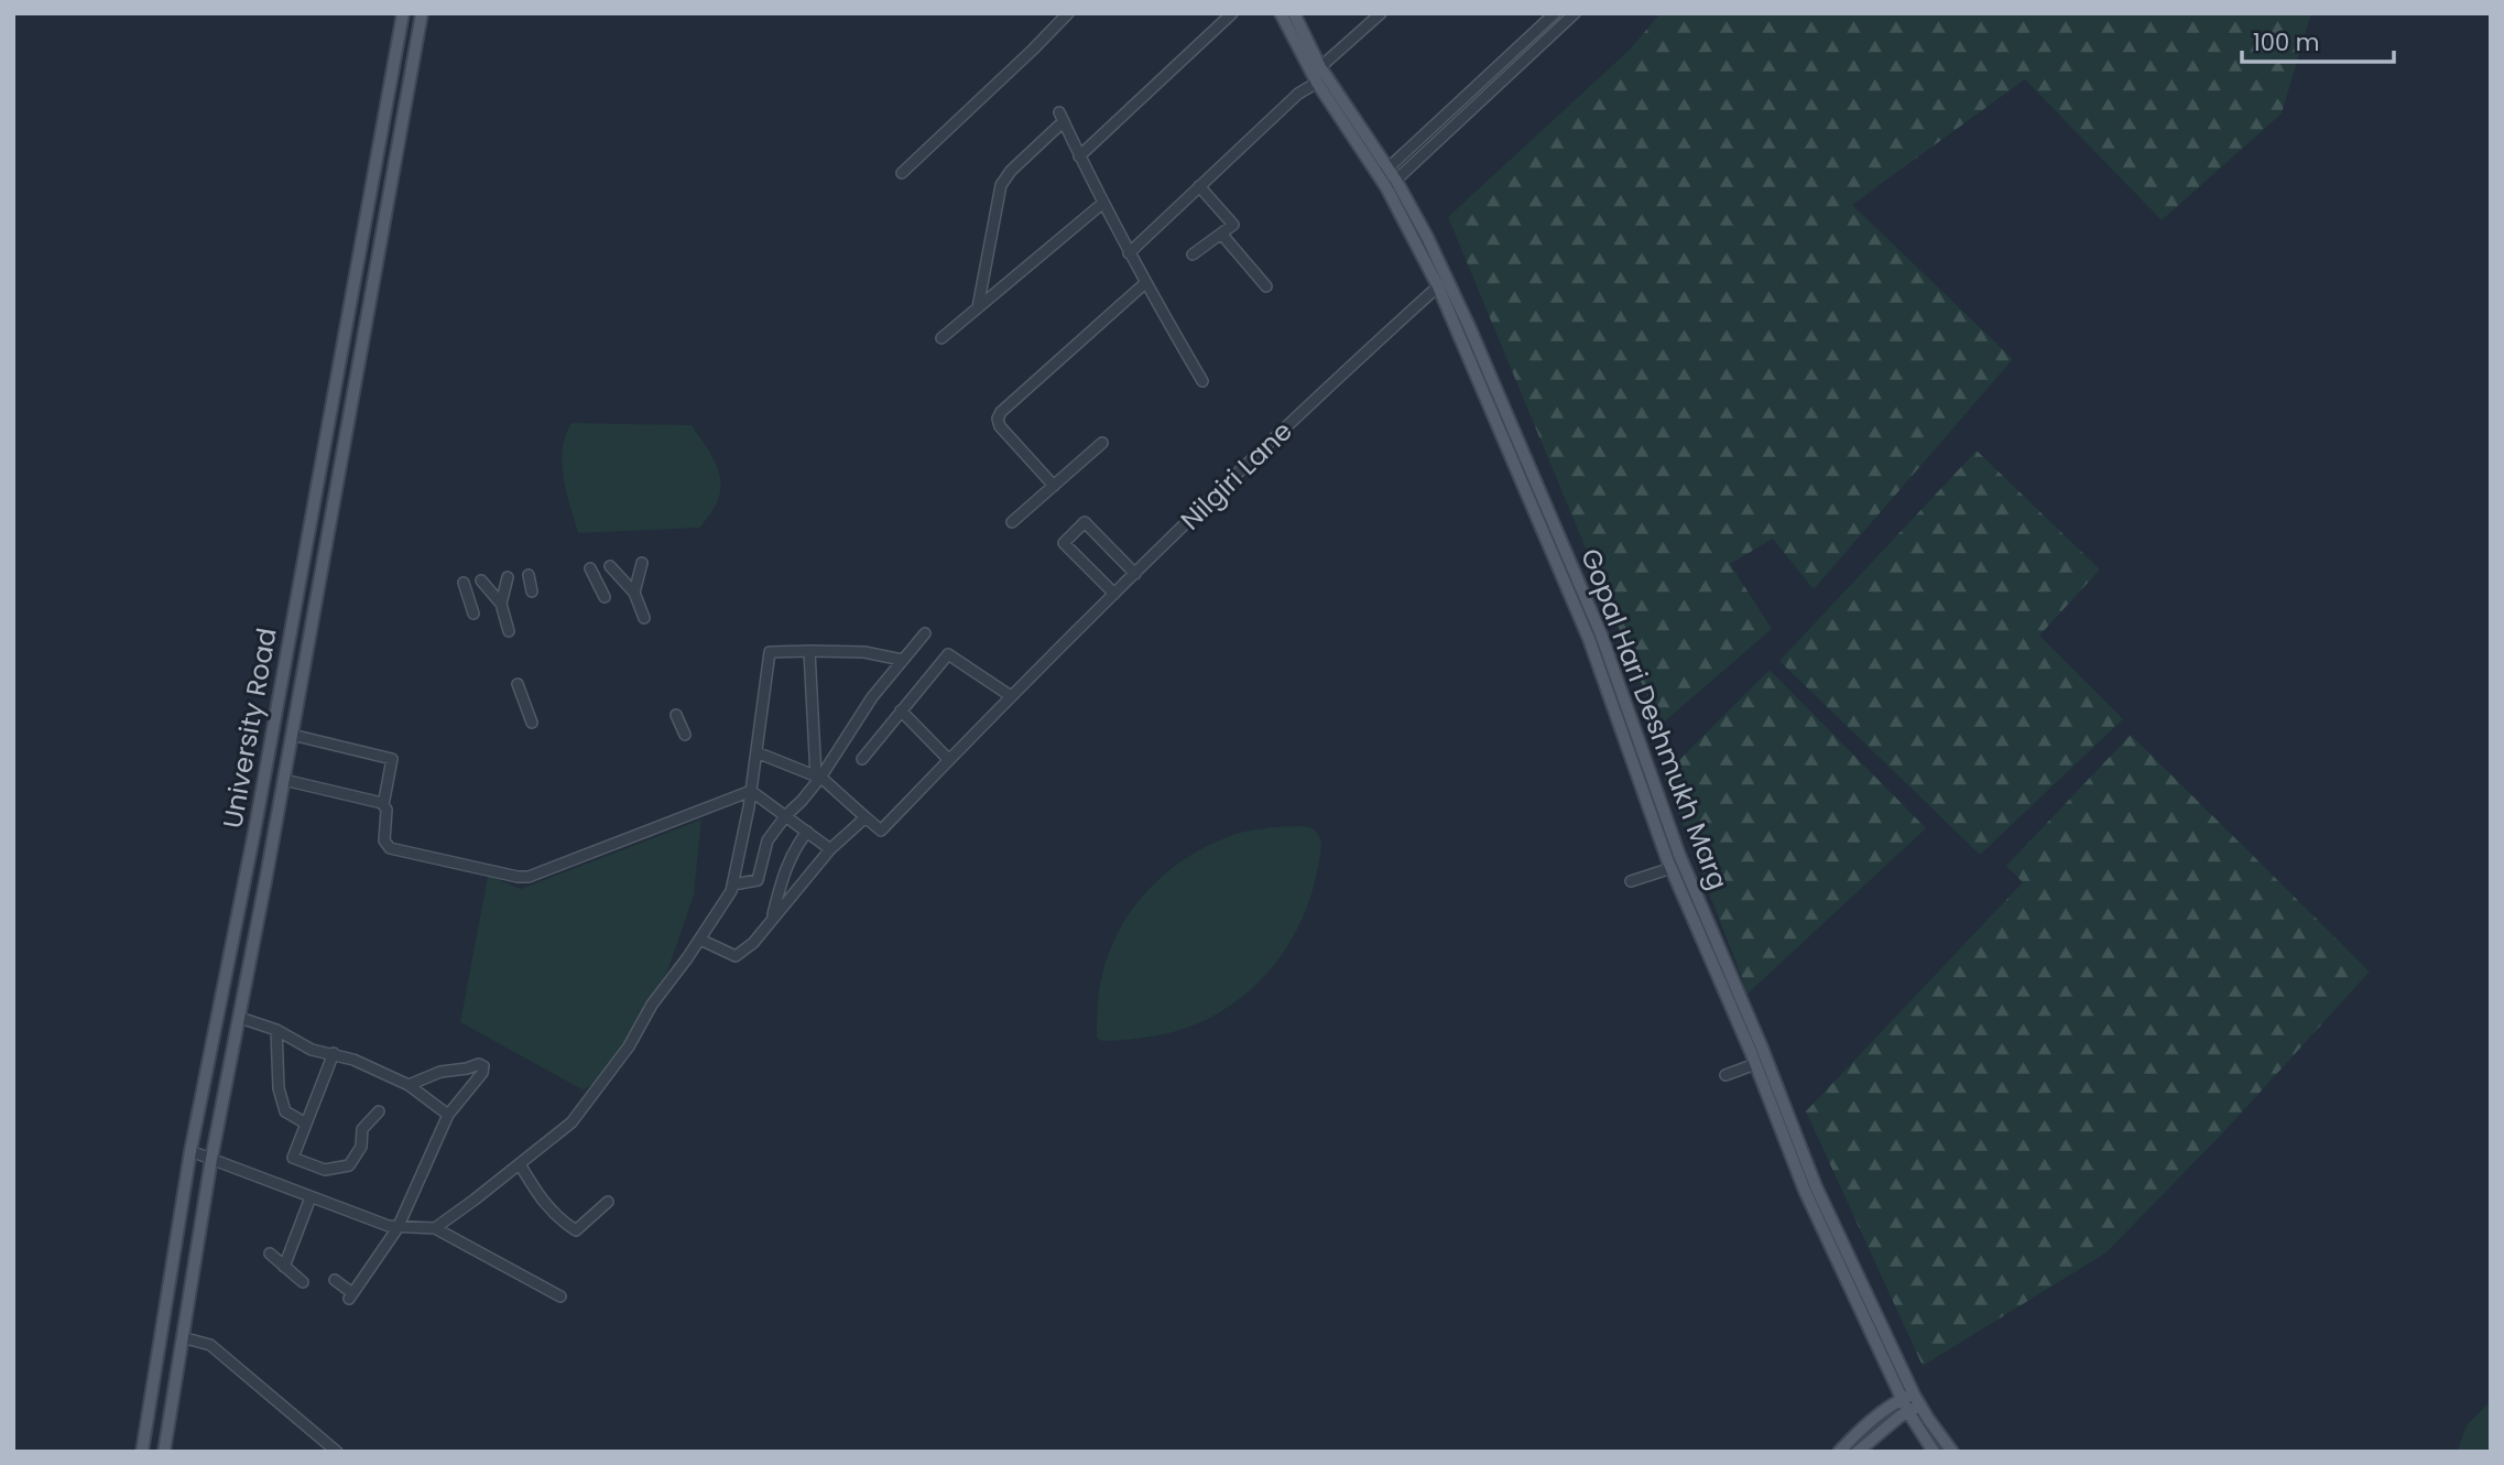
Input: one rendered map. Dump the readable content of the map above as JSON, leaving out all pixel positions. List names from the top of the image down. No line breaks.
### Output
{"streets":{"main road":["Gopal Hari Deshmukh Marg","University Road"],"street":["Nilgiri Lane"]},"crossings":[["Nilgiri Lane","Gopal Hari Deshmukh Marg"]],"scale_bar":"100 m"}
